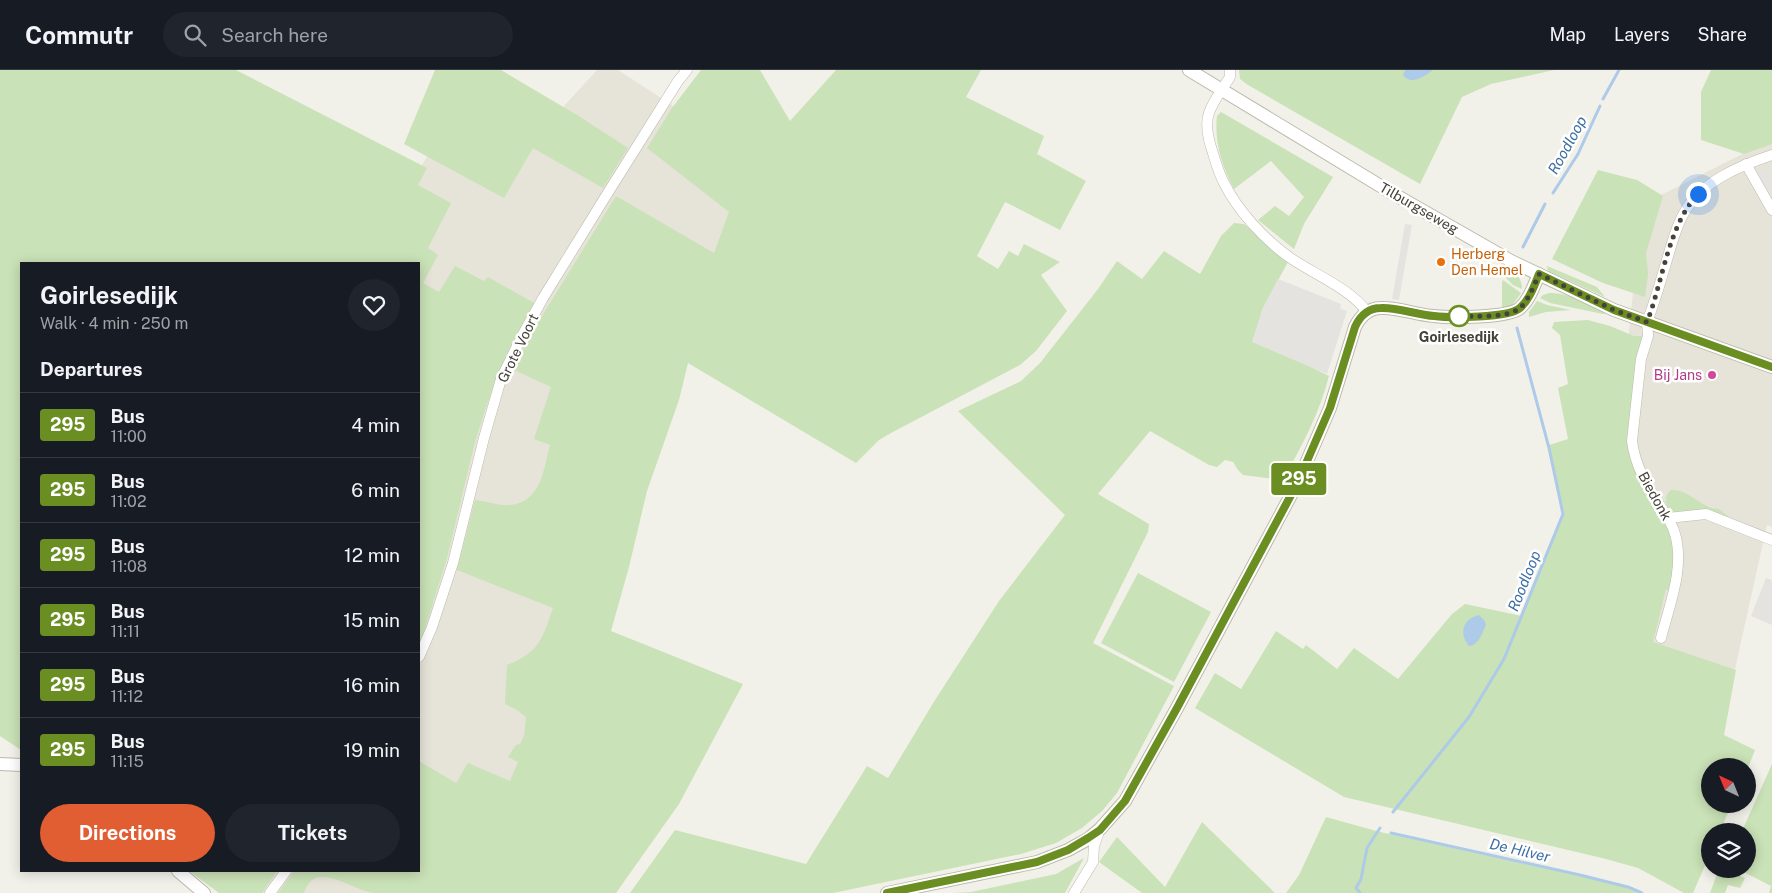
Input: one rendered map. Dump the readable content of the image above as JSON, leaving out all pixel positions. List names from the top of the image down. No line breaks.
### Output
{"streets":{"street":["Tilburgseweg","Grote Voort","Biedonk"]},"crossings":[["Tilburgseweg","Biedonk"]],"water":["Roodloop","De Hilver"],"places":["Herberg Den Hemel","Goirlesedijk","Bij Jans"],"lines":["bus line 295"],"north":"top left","page":{"header":"Commutr","search":"Search here","nav":["Map","Layers","Share"],"on_map":"295","heading":[["Goirlesedijk","Walk · 4 min · 250 m"],"Departures"],"list":[{"mark":"295","name":"Bus","note":"11:00","value":"4 min"},{"mark":"295","name":"Bus","note":"11:02","value":"6 min"},{"mark":"295","name":"Bus","note":"11:08","value":"12 min"},{"mark":"295","name":"Bus","note":"11:11","value":"15 min"},{"mark":"295","name":"Bus","note":"11:12","value":"16 min"},{"mark":"295","name":"Bus","note":"11:15","value":"19 min"}],"buttons":["Directions","Tickets"]}}
